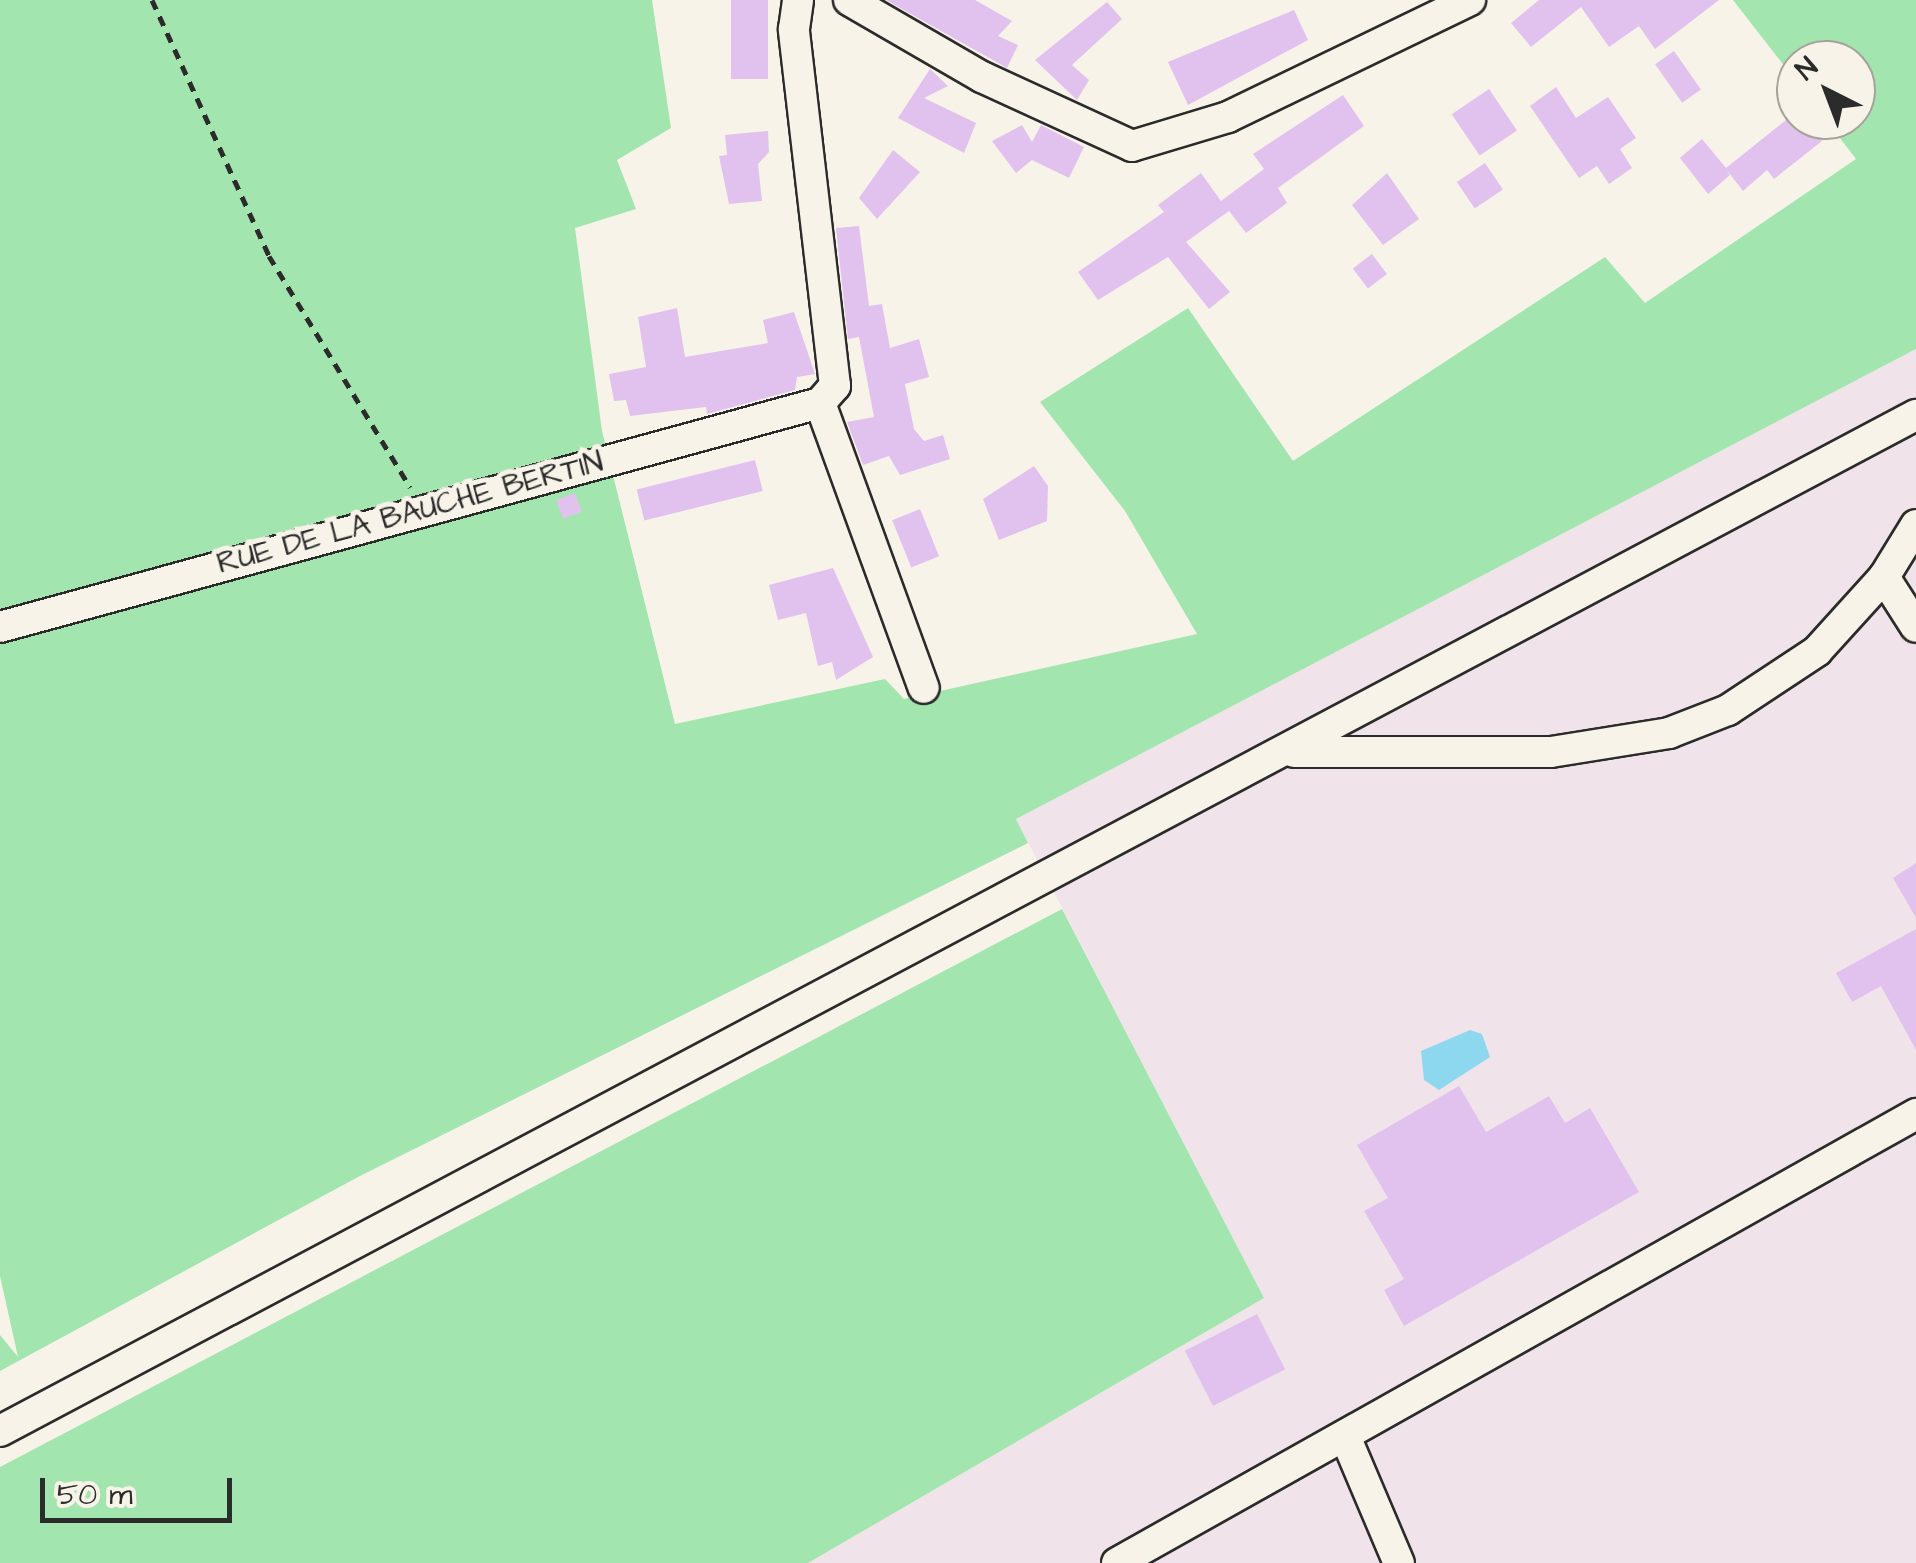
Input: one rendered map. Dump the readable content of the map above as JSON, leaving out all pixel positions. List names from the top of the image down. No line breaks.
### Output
{"streets":{"street":["RUE DE LA BAUCHE BERTIN"]},"scale_bar":"50 m","north":"top left"}
